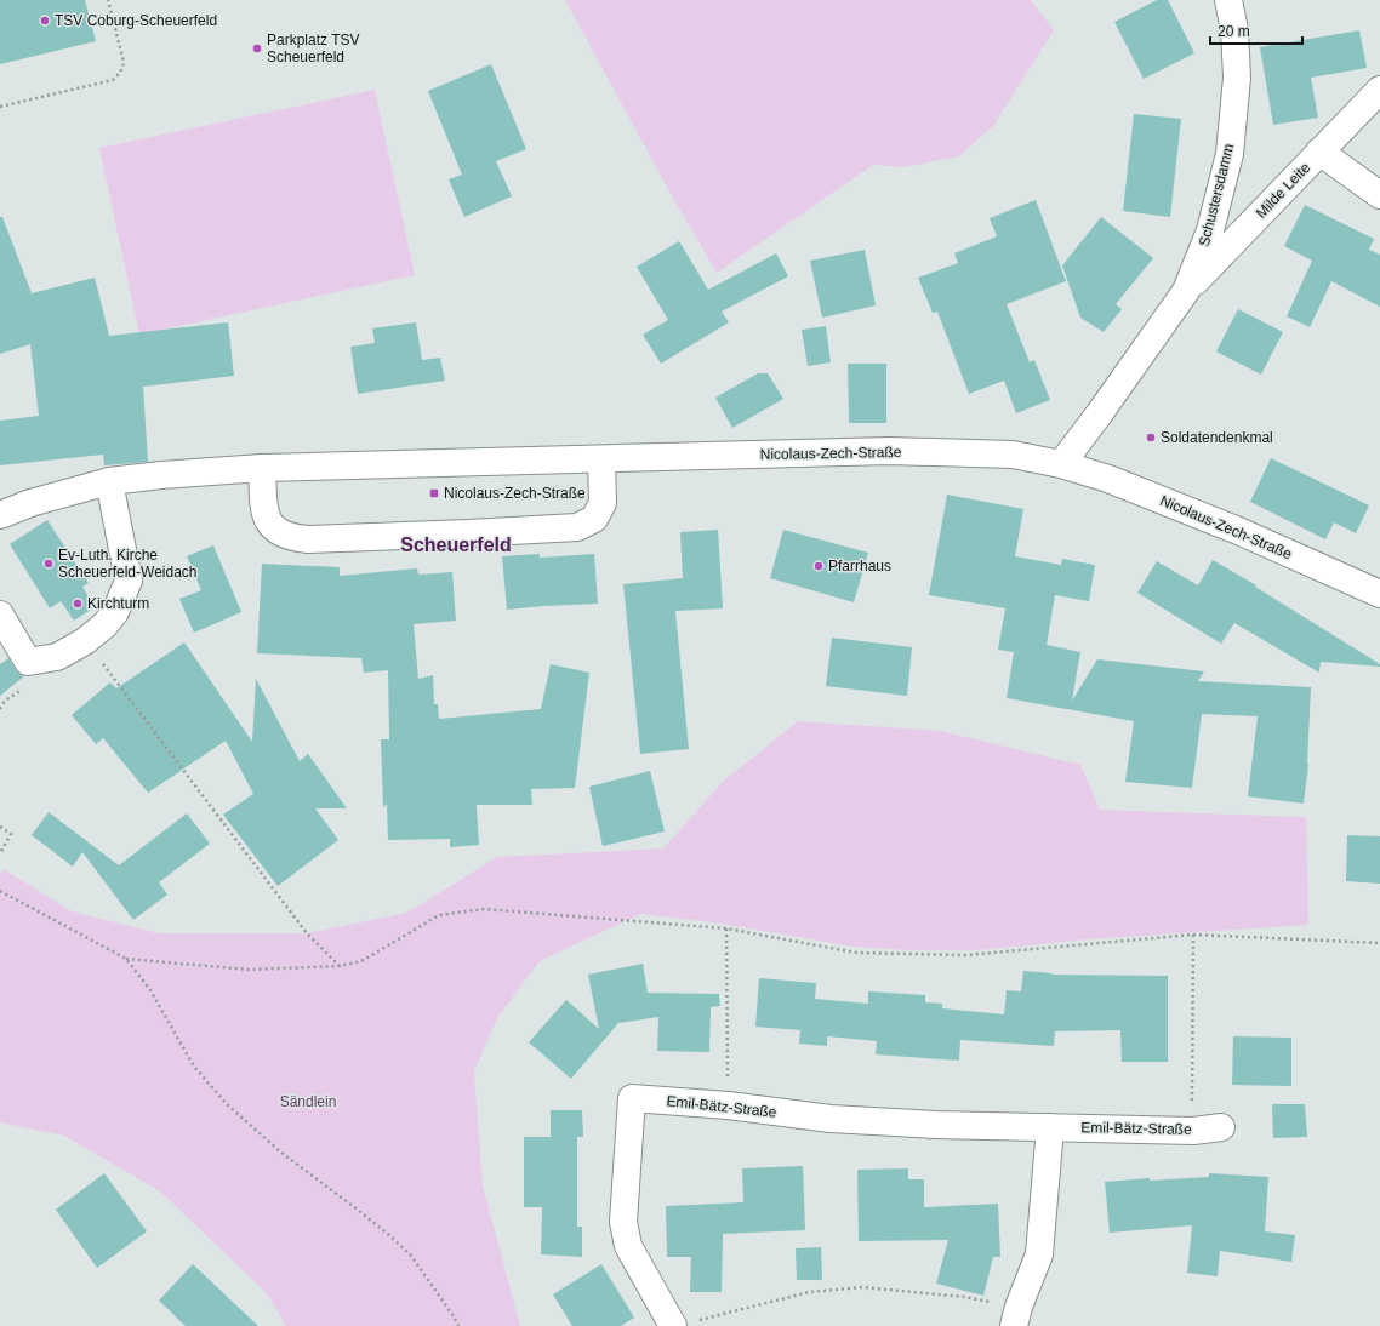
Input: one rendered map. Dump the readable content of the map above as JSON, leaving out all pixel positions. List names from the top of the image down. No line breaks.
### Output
{"streets":{"street":["Milde Leite","Schustersdamm","Nicolaus-Zech-Straße","Emil-Bätz-Straße"]},"crossings":[["Milde Leite","Schustersdamm"],["Schustersdamm","Nicolaus-Zech-Straße"]],"districts":["Scheuerfeld"],"parks":["Sändlein"],"places":{"other":["TSV Coburg-Scheuerfeld","Parkplatz TSV Scheuerfeld","Soldatendenkmal","Ev-Luth. Kirche Scheuerfeld-Weidach","Pfarrhaus","Kirchturm"],"transit":["Nicolaus-Zech-Straße"]},"scale_bar":"20 m"}
